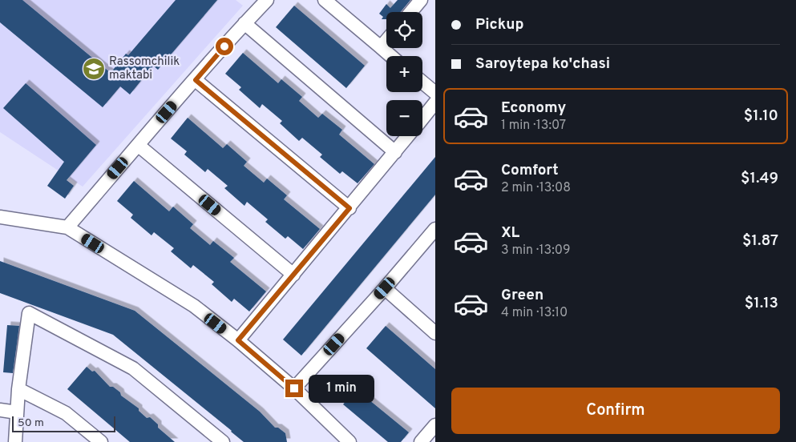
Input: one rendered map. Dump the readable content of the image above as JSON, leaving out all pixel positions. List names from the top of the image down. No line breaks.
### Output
{"places":{"school or university":["Rassomchilik maktabi"]},"scale_bar":"50 m","page":{"banner":["Pickup","Saroytepa ko'chasi"],"map_buttons":["+","−"],"list":[{"name":"Economy","note":"1 min · 13:07","value":"$1.10"},{"name":"Comfort","note":"2 min · 13:08","value":"$1.49"},{"name":"XL","note":"3 min · 13:09","value":"$1.87"},{"name":"Green","note":"4 min · 13:10","value":"$1.13"}],"bubble":"1 min","buttons":"Confirm","scale":"50 m"}}
